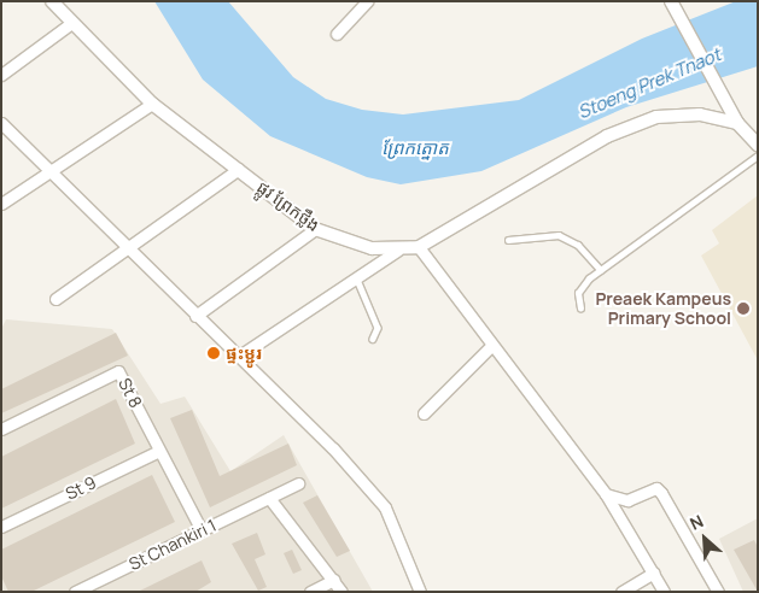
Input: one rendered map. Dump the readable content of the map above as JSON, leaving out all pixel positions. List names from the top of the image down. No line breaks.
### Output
{"streets":{"street":["ផ្លូវ ព្រែកថ្លឹង","St 8","St 9","St Chankiri 1"]},"crossings":[["St 8","St 9"],["St 8","St Chankiri 1"]],"water":["Stoeng Prek Tnaot","ព្រែកត្នោត"],"places":["Preaek Kampeus Primary School","ផ្ទះម្ជូរ"],"north":"top left"}
